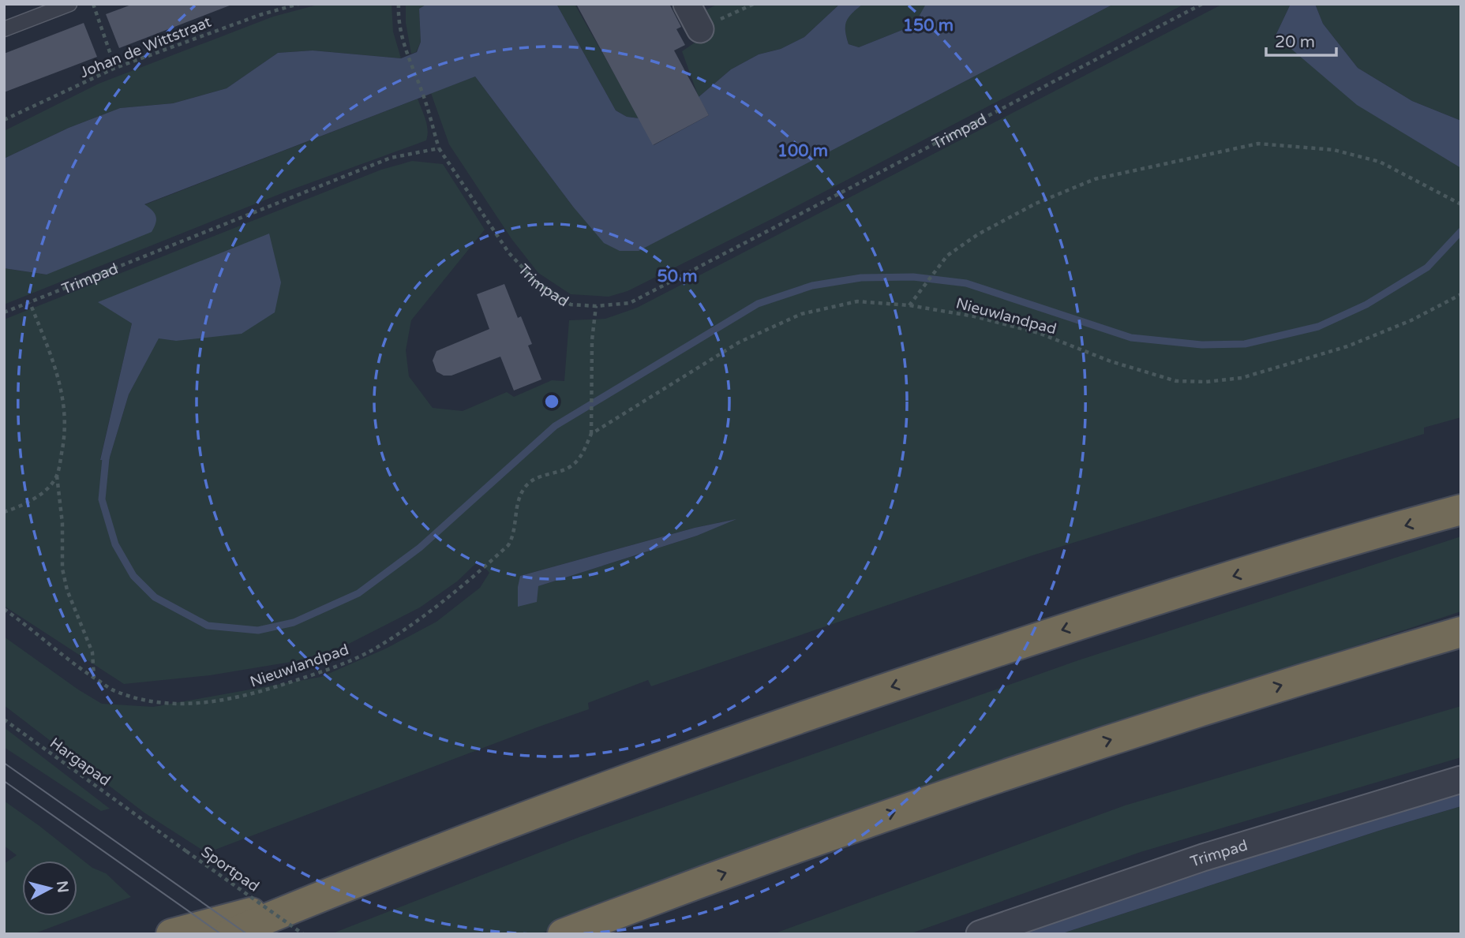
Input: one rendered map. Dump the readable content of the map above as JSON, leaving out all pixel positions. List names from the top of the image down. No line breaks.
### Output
{"streets":{"street":["Trimpad"],"path":["Johan de Wittstraat","Nieuwlandpad","Hargapad","Sportpad"]},"crossings":[["Trimpad","Nieuwlandpad"],["Hargapad","Sportpad"]],"scale_bar":"20 m","north":"right","rings":["150 m","100 m","50 m"]}
